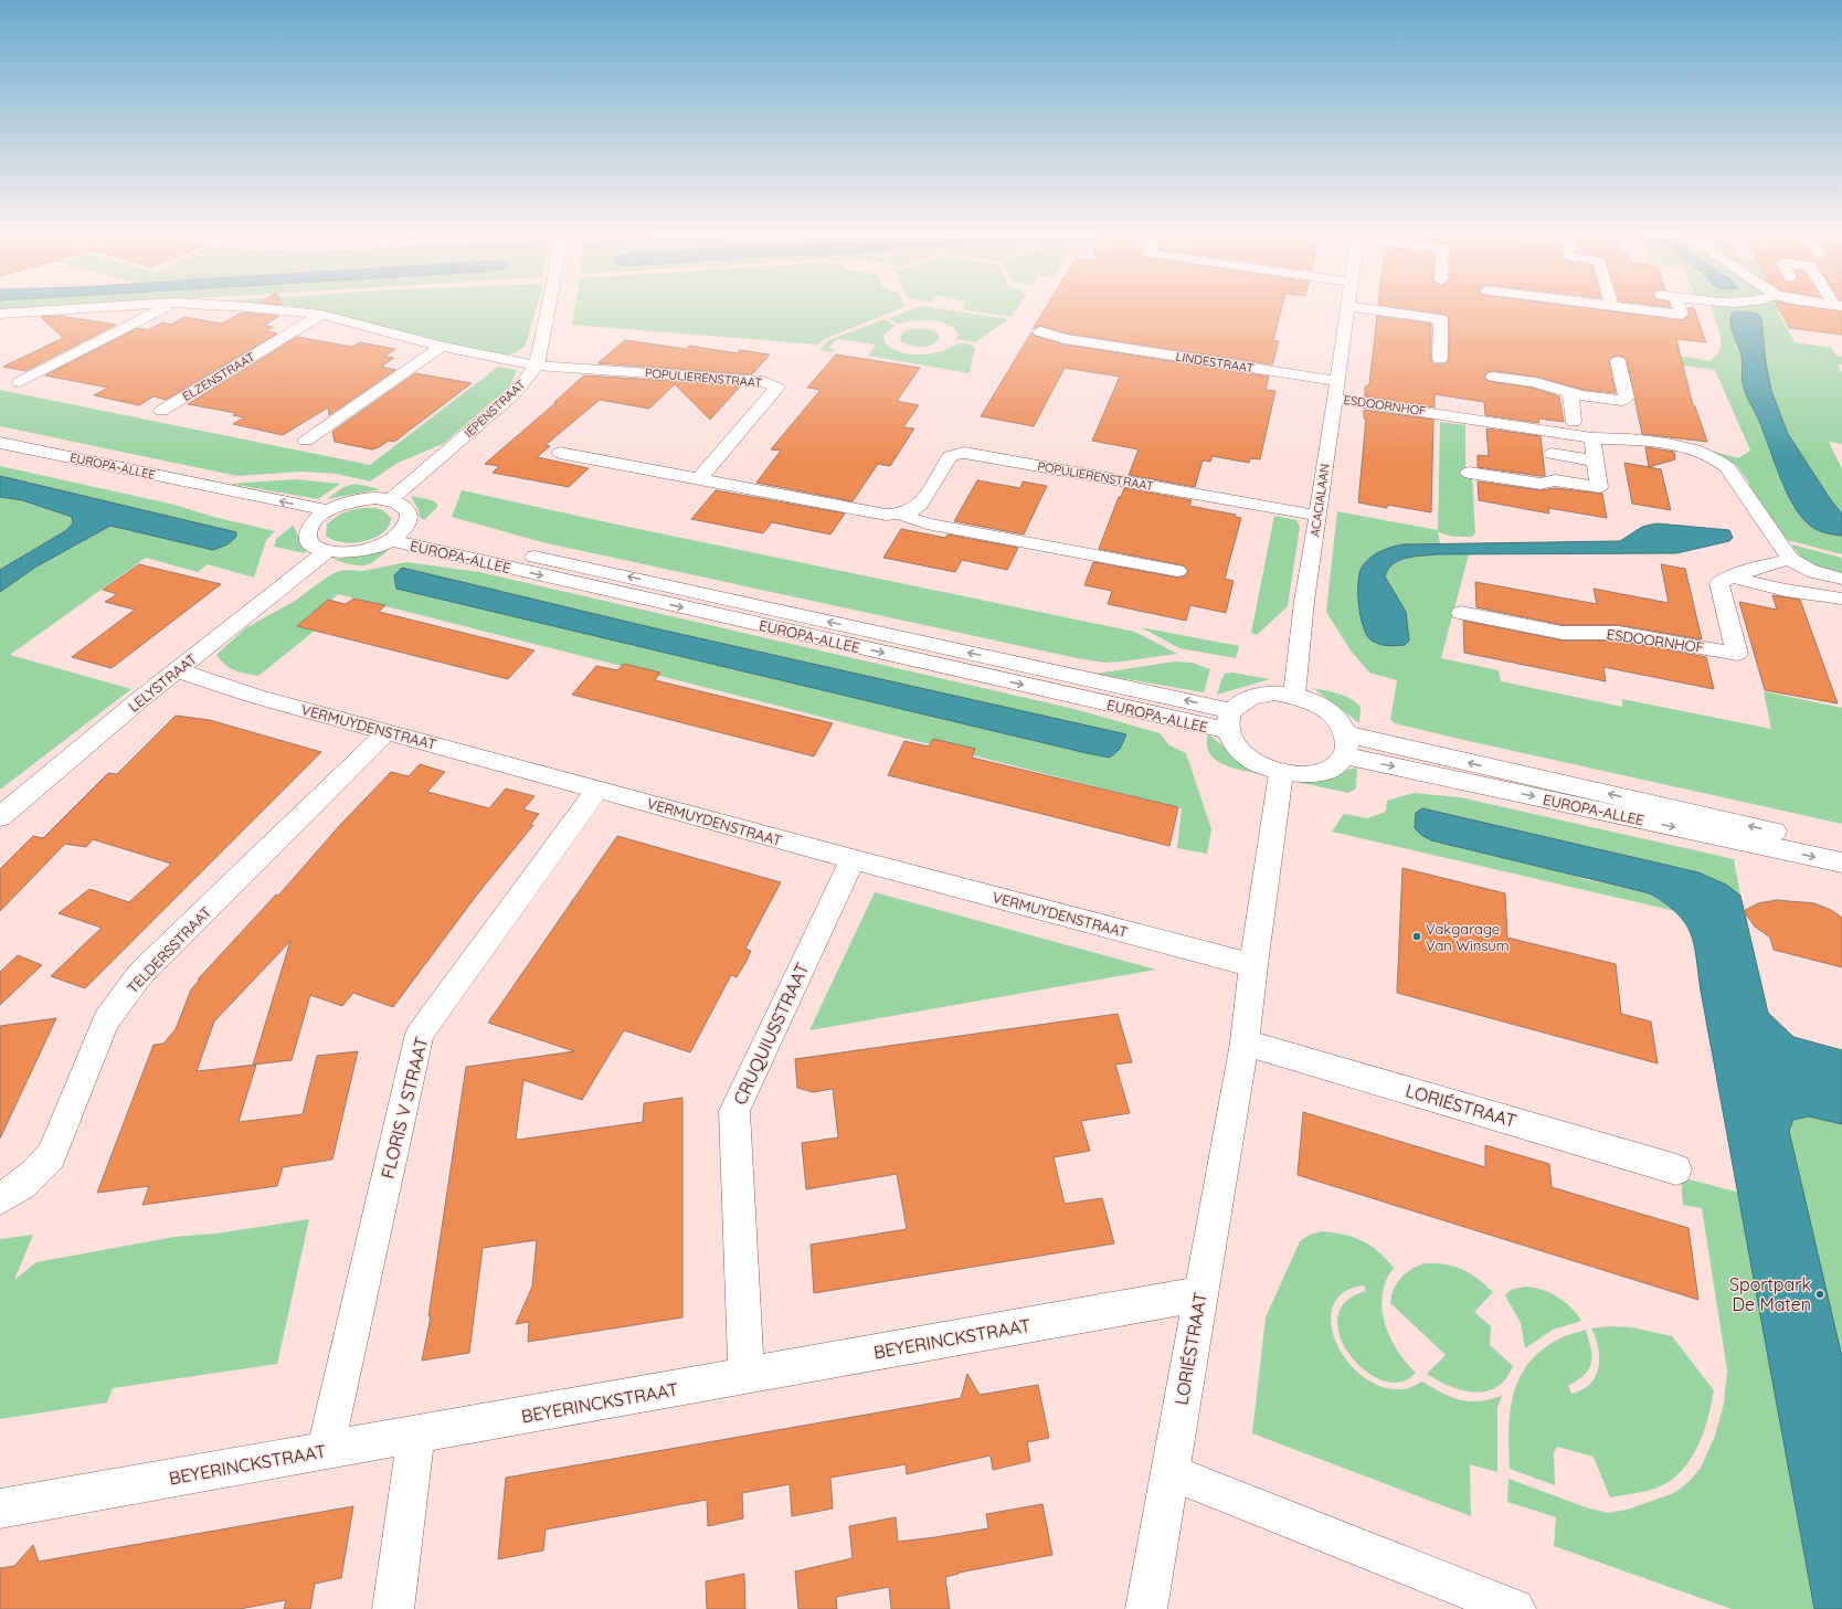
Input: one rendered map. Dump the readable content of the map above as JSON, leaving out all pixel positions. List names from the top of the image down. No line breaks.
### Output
{"streets":{"street":["LINDESTRAAT","ELZENSTRAAT","POPULIERENSTRAAT","ESDOORNHOF","IEPENSTRAAT","EUROPA-ALLEE","ACACIALAAN","LELYSTRAAT","VERMUYDENSTRAAT","TELDERSSTRAAT","CRUQUIUSSTRAAT","LORIÉSTRAAT","FLORIS V STRAAT","BEYERINCKSTRAAT"]},"crossings":[["LINDESTRAAT","ACACIALAAN"],["POPULIERENSTRAAT","IEPENSTRAAT"],["POPULIERENSTRAAT","ACACIALAAN"],["ESDOORNHOF","ACACIALAAN"],["EUROPA-ALLEE","ACACIALAAN"],["EUROPA-ALLEE","LORIÉSTRAAT"],["ACACIALAAN","LORIÉSTRAAT"],["LELYSTRAAT","VERMUYDENSTRAAT"],["VERMUYDENSTRAAT","TELDERSSTRAAT"],["VERMUYDENSTRAAT","CRUQUIUSSTRAAT"],["VERMUYDENSTRAAT","LORIÉSTRAAT"],["VERMUYDENSTRAAT","FLORIS V STRAAT"],["CRUQUIUSSTRAAT","BEYERINCKSTRAAT"],["LORIÉSTRAAT","BEYERINCKSTRAAT"],["FLORIS V STRAAT","BEYERINCKSTRAAT"]],"places":["Vakgarage Van Winsum","Sportpark De Maten"]}
